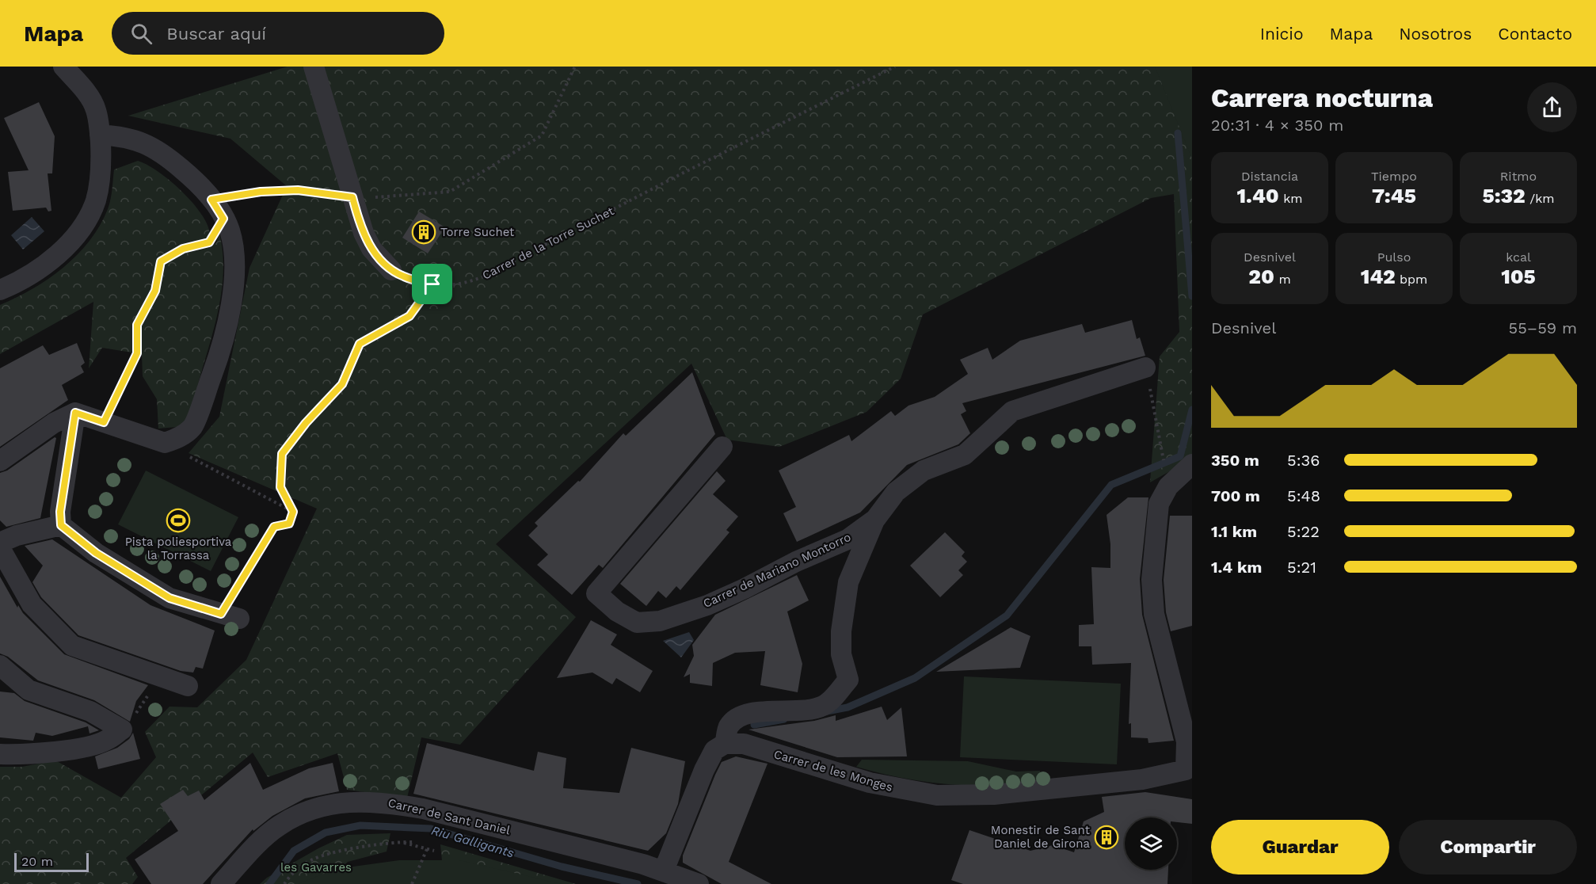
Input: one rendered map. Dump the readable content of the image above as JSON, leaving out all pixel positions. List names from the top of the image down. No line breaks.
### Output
{"streets":{"street":["Carrer de Mariano Montorro","Carrer de les Monges","Carrer de Sant Daniel"],"path":["Carrer de la Torre Suchet"]},"crossings":[["Carrer de Mariano Montorro","Carrer de les Monges"]],"water":["Riu Galligants"],"parks":["les Gavarres"],"places":{"building":["Torre Suchet","Monestir de Sant Daniel de Girona"],"sports":["Pista poliesportiva la Torrassa"]},"scale_bar":"20 m","page":{"header":"Mapa","search":"Buscar aquí","nav":["Inicio","Mapa","Nosotros","Contacto"],"heading":["Carrera nocturna","20:31 · 4 × 350 m"],"stats":[["Distancia","1.40 km"],["Tiempo","7:45"],["Ritmo","5:32 /km"],["Desnivel","20 m"],["Pulso","142 bpm"],["kcal","105"]],"chart":["Desnivel","55–59 m"],"list":[{"name":"350 m","note":"5:36"},{"name":"700 m","note":"5:48"},{"name":"1.1 km","note":"5:22"},{"name":"1.4 km","note":"5:21"}],"buttons":["Guardar","Compartir"],"scale":"20 m"}}
